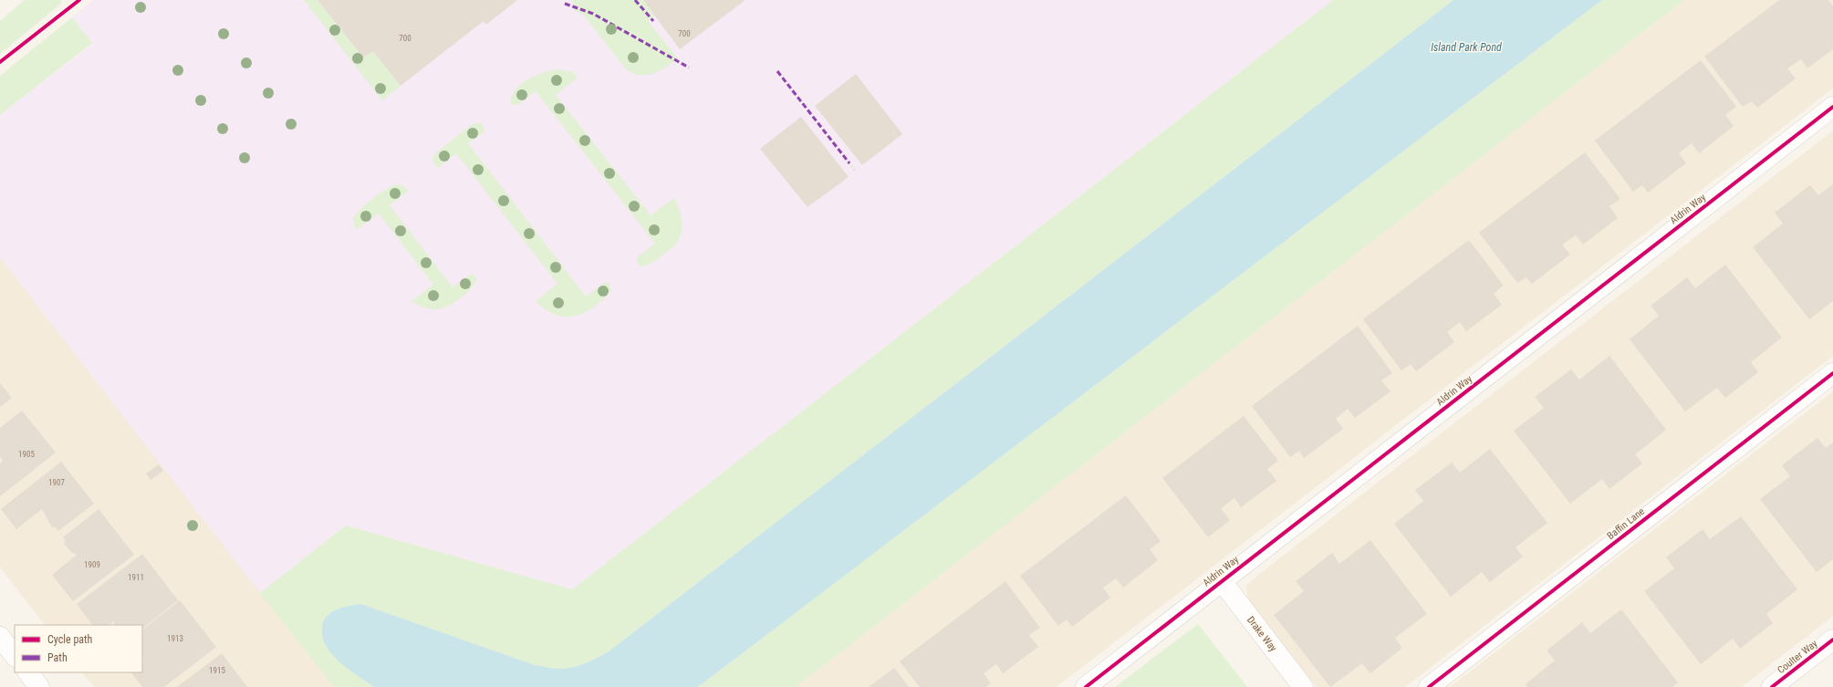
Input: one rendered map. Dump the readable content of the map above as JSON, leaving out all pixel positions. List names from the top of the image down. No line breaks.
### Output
{"streets":{"street":["Aldrin Way","Baffin Lane","Drake Way","Coulter Way"]},"crossings":[["Aldrin Way","Drake Way"]],"water":["Island Park Pond"],"house_numbers":["700","700","1905","1907","1909","1911","1913","1915"],"legend":["Cycle path","Path"]}
